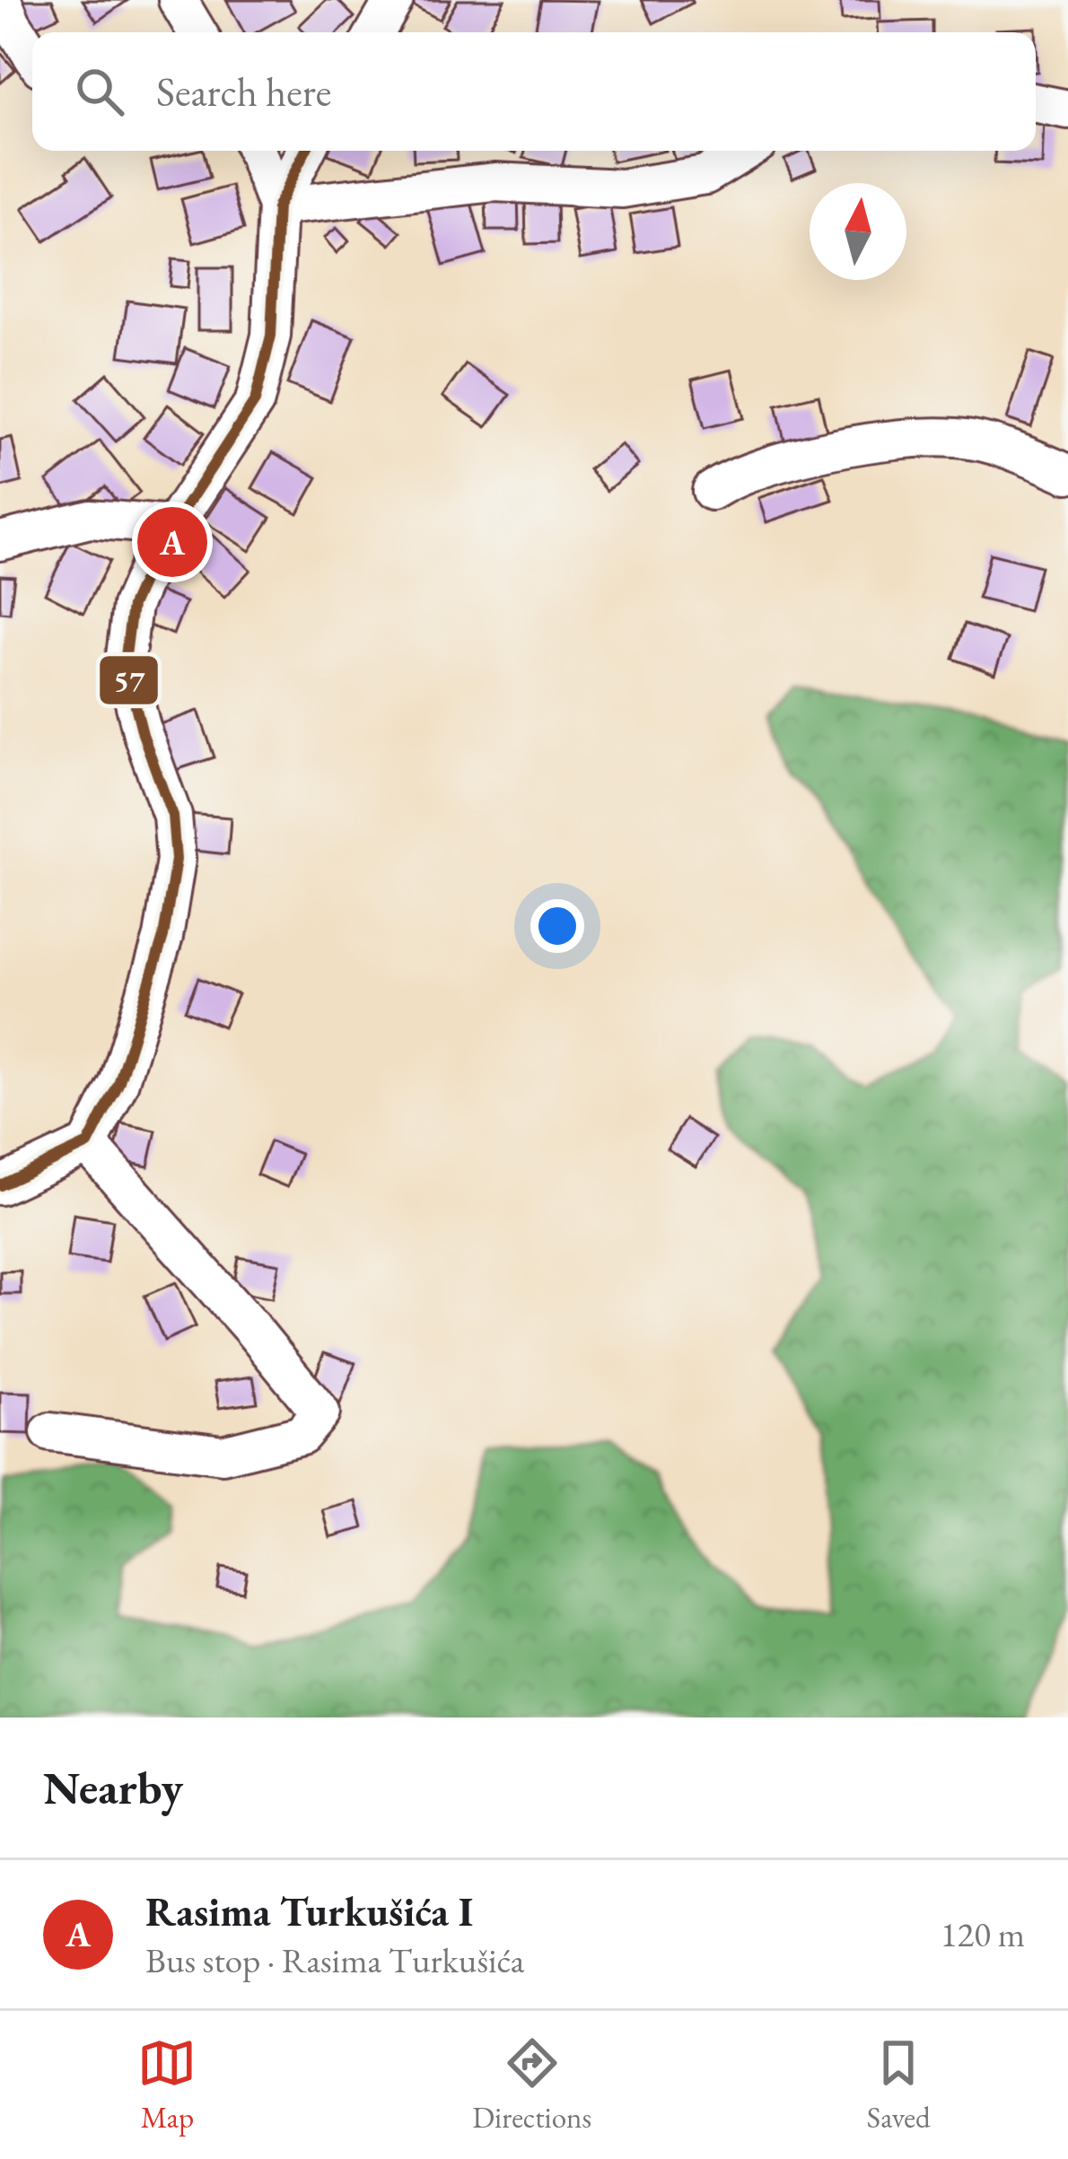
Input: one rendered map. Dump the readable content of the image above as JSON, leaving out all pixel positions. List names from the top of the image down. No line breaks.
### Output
{"lines":["transit line 57"],"north":"top","page":{"search":"Search here","pins":"A","heading":"Nearby","list":[{"mark":"A","name":"Rasima Turkušića I","note":"Bus stop · Rasima Turkušića","value":"120 m"}],"nav":["Map","Directions","Saved"]}}
